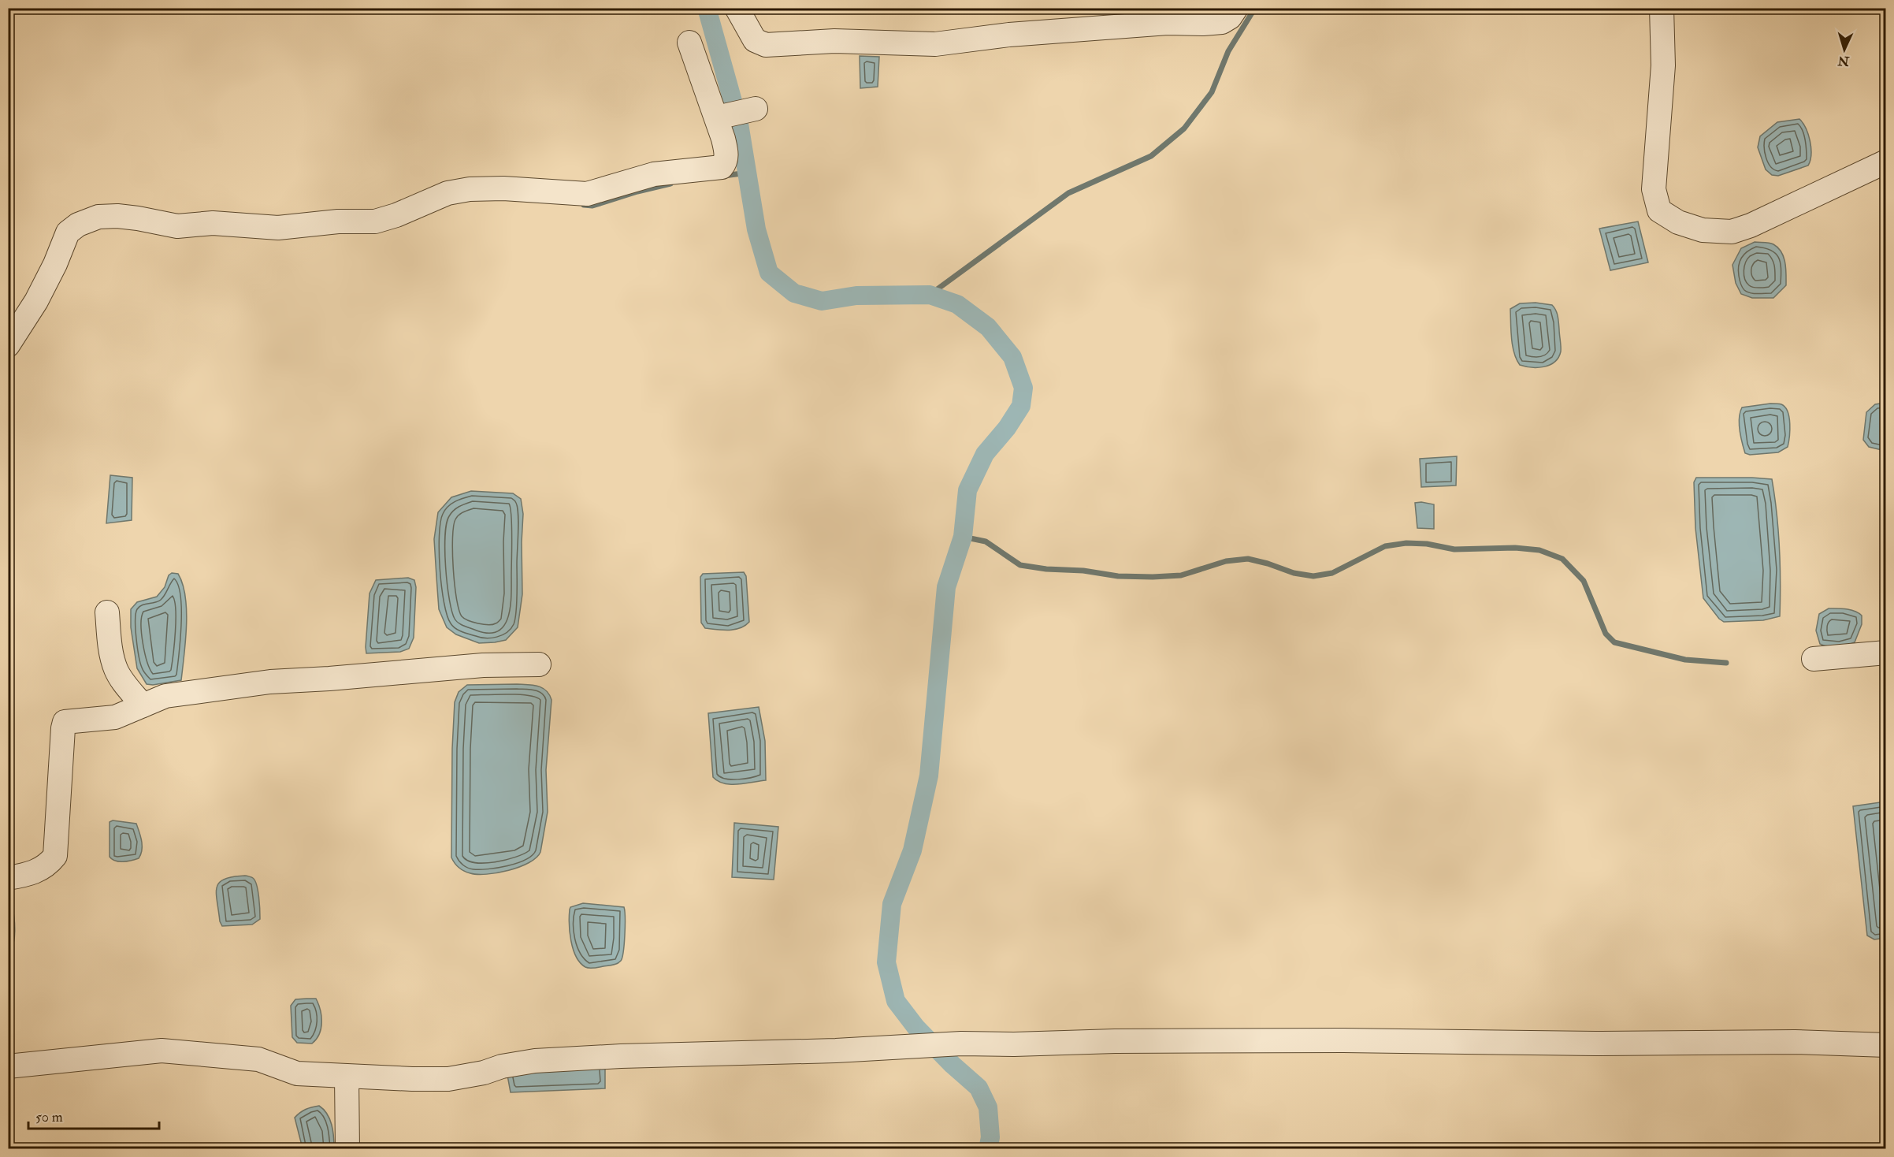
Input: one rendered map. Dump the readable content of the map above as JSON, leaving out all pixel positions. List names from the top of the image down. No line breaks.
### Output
{"scale_bar":"50 m","north":"bottom"}
